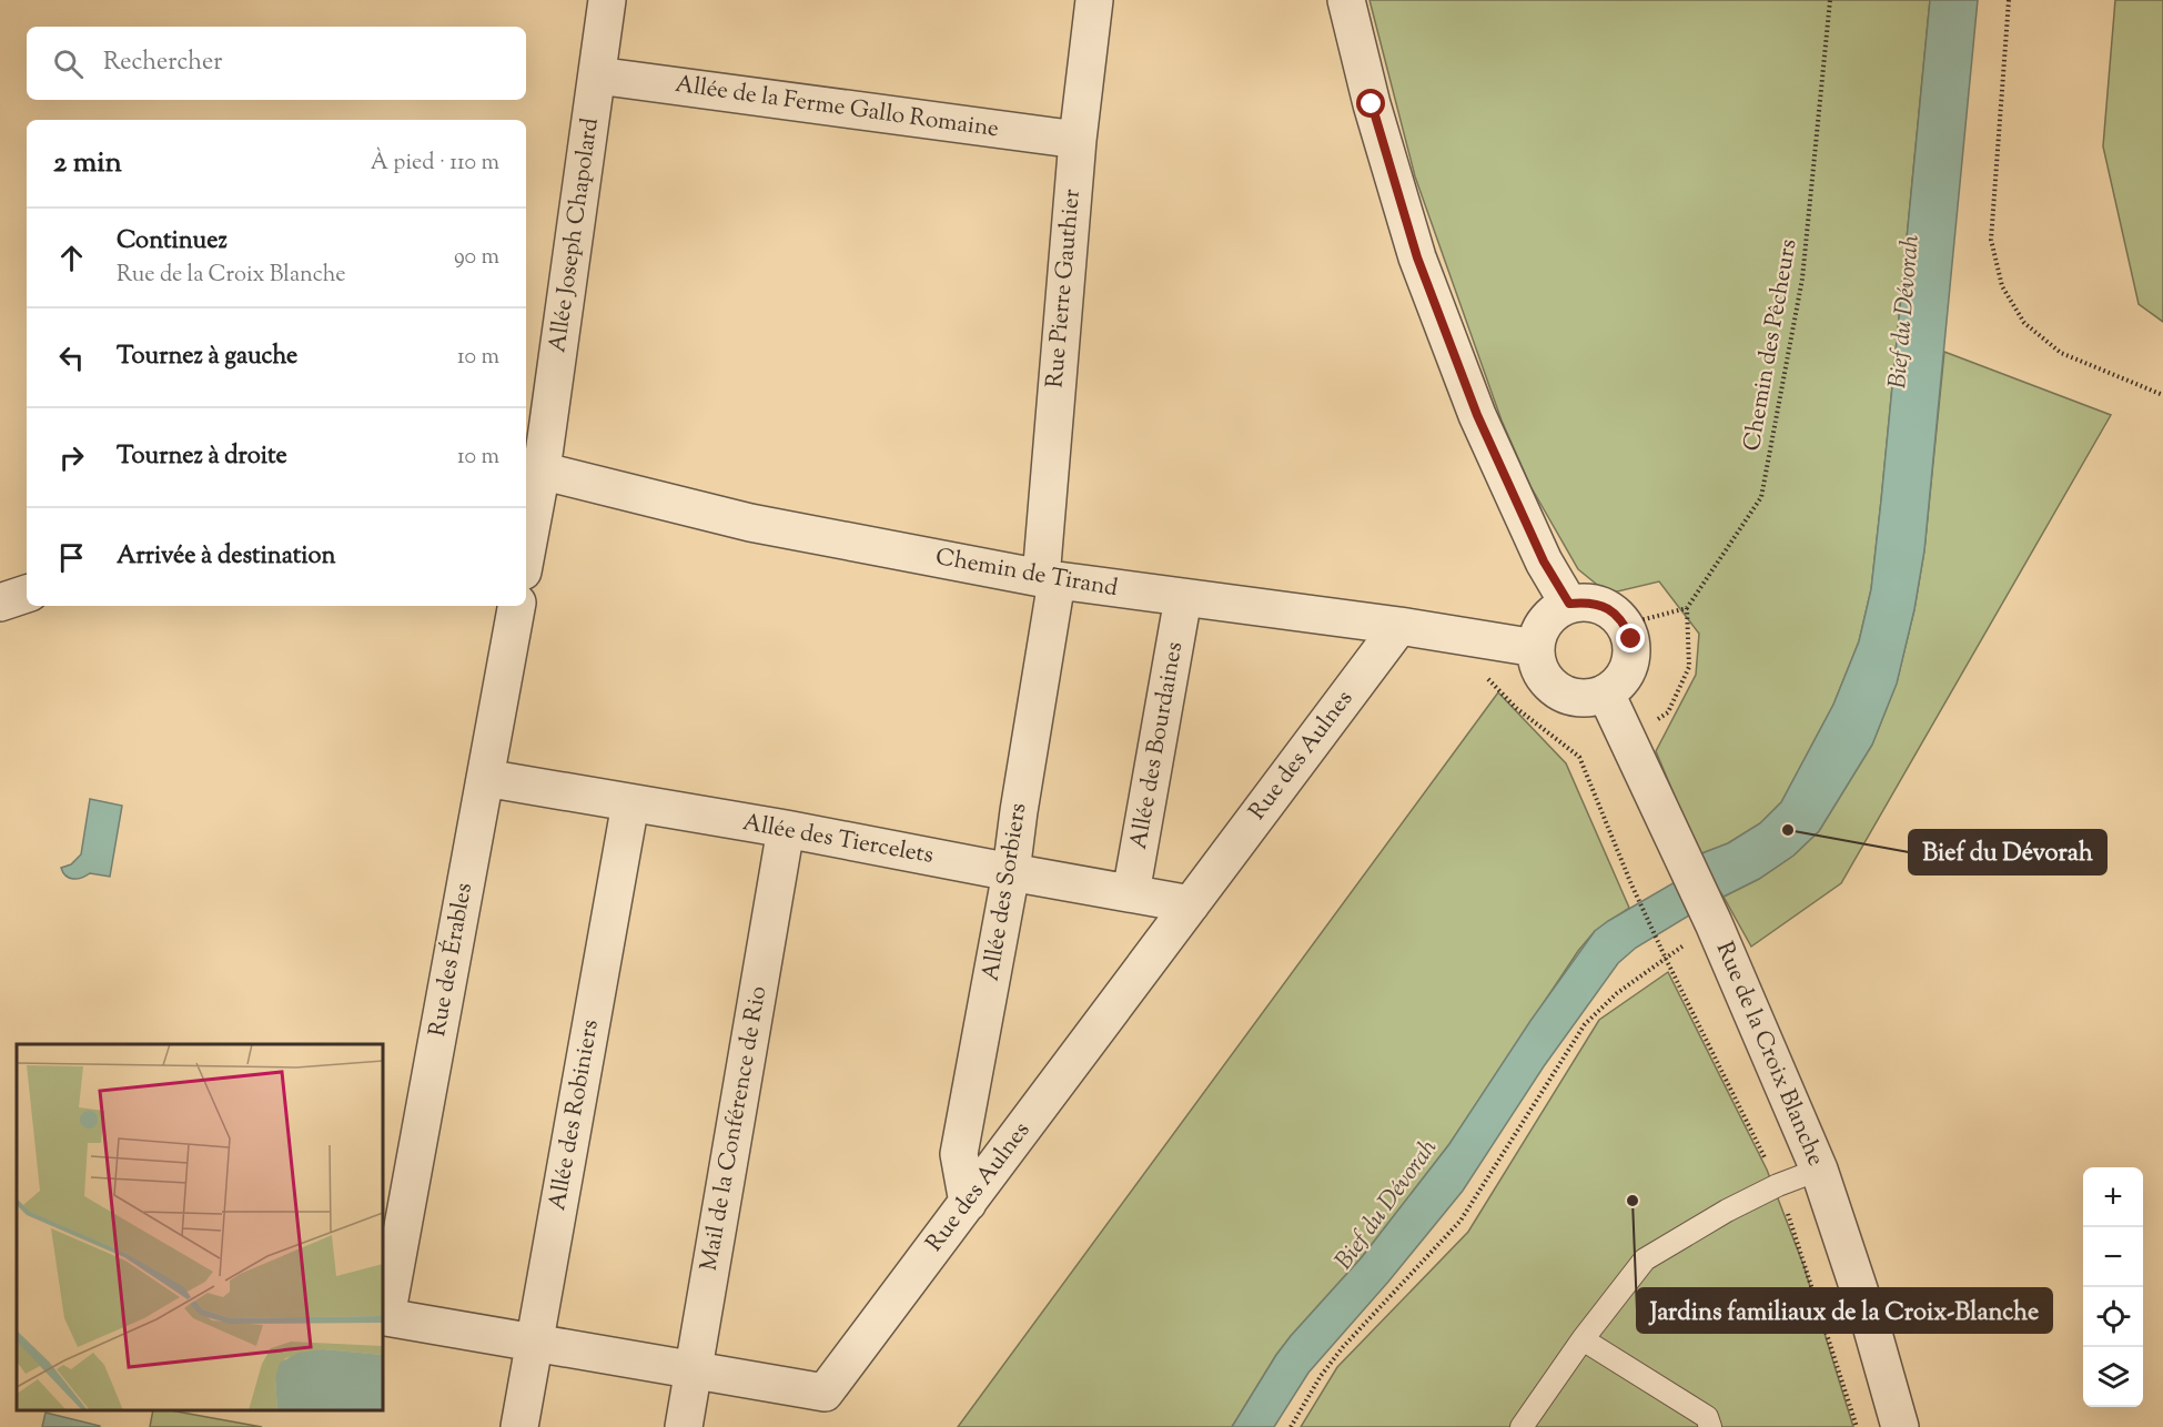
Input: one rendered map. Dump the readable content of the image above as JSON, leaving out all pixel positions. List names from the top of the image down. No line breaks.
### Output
{"streets":{"street":["Allée de la Ferme Gallo Romaine","Allée Joseph Chapolard","Rue Pierre Gauthier","Chemin de Tirand","Allée des Bourdaines","Rue des Aulnes","Allée des Tiercelets","Allée des Sorbiers","Rue des Érables","Rue de la Croix Blanche","Allée des Robiniers","Mail de la Conférence de Rio"],"path":["Chemin des Pêcheurs"]},"crossings":[["Allée de la Ferme Gallo Romaine","Allée Joseph Chapolard"],["Allée de la Ferme Gallo Romaine","Rue Pierre Gauthier"],["Allée Joseph Chapolard","Chemin de Tirand"],["Rue Pierre Gauthier","Chemin de Tirand"],["Rue Pierre Gauthier","Allée des Sorbiers"],["Chemin de Tirand","Allée des Bourdaines"],["Chemin de Tirand","Rue des Aulnes"],["Chemin de Tirand","Allée des Sorbiers"],["Chemin de Tirand","Rue de la Croix Blanche"],["Allée des Bourdaines","Allée des Tiercelets"],["Rue des Aulnes","Allée des Tiercelets"],["Rue des Aulnes","Allée des Sorbiers"],["Rue des Aulnes","Rue des Érables"],["Rue des Aulnes","Allée des Robiniers"],["Rue des Aulnes","Mail de la Conférence de Rio"],["Allée des Tiercelets","Allée des Sorbiers"],["Allée des Tiercelets","Rue des Érables"],["Allée des Tiercelets","Allée des Robiniers"],["Allée des Tiercelets","Mail de la Conférence de Rio"]],"water":["Bief du Dévorah"],"places":["Bief du Dévorah","Jardins familiaux de la Croix-Blanche"],"page":{"search":"Rechercher","heading":["2 min","À pied · 110 m"],"list":[["Continuez","Rue de la Croix Blanche","90 m"],["Tournez à gauche","10 m"],["Tournez à droite","10 m"],"Arrivée à destination"],"map_buttons":["+","−"]}}
